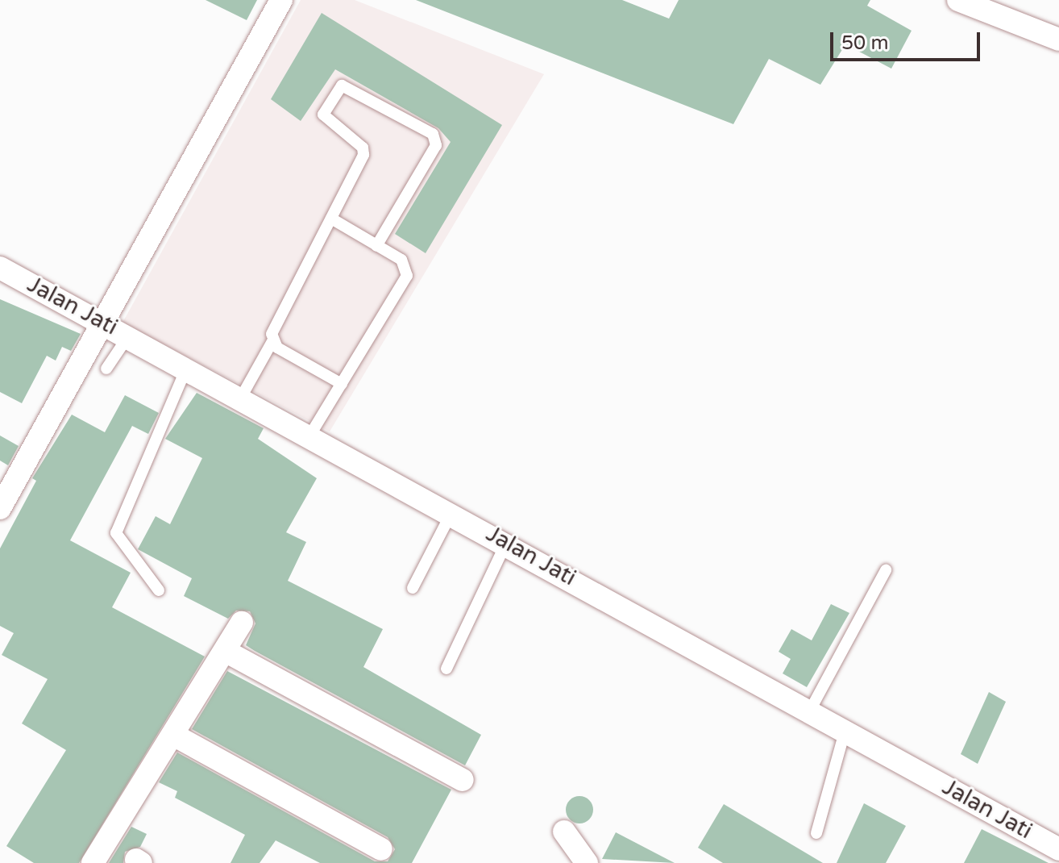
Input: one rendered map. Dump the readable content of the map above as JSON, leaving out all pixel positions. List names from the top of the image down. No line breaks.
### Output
{"streets":{"street":["Jalan Jati"]},"scale_bar":"50 m"}
